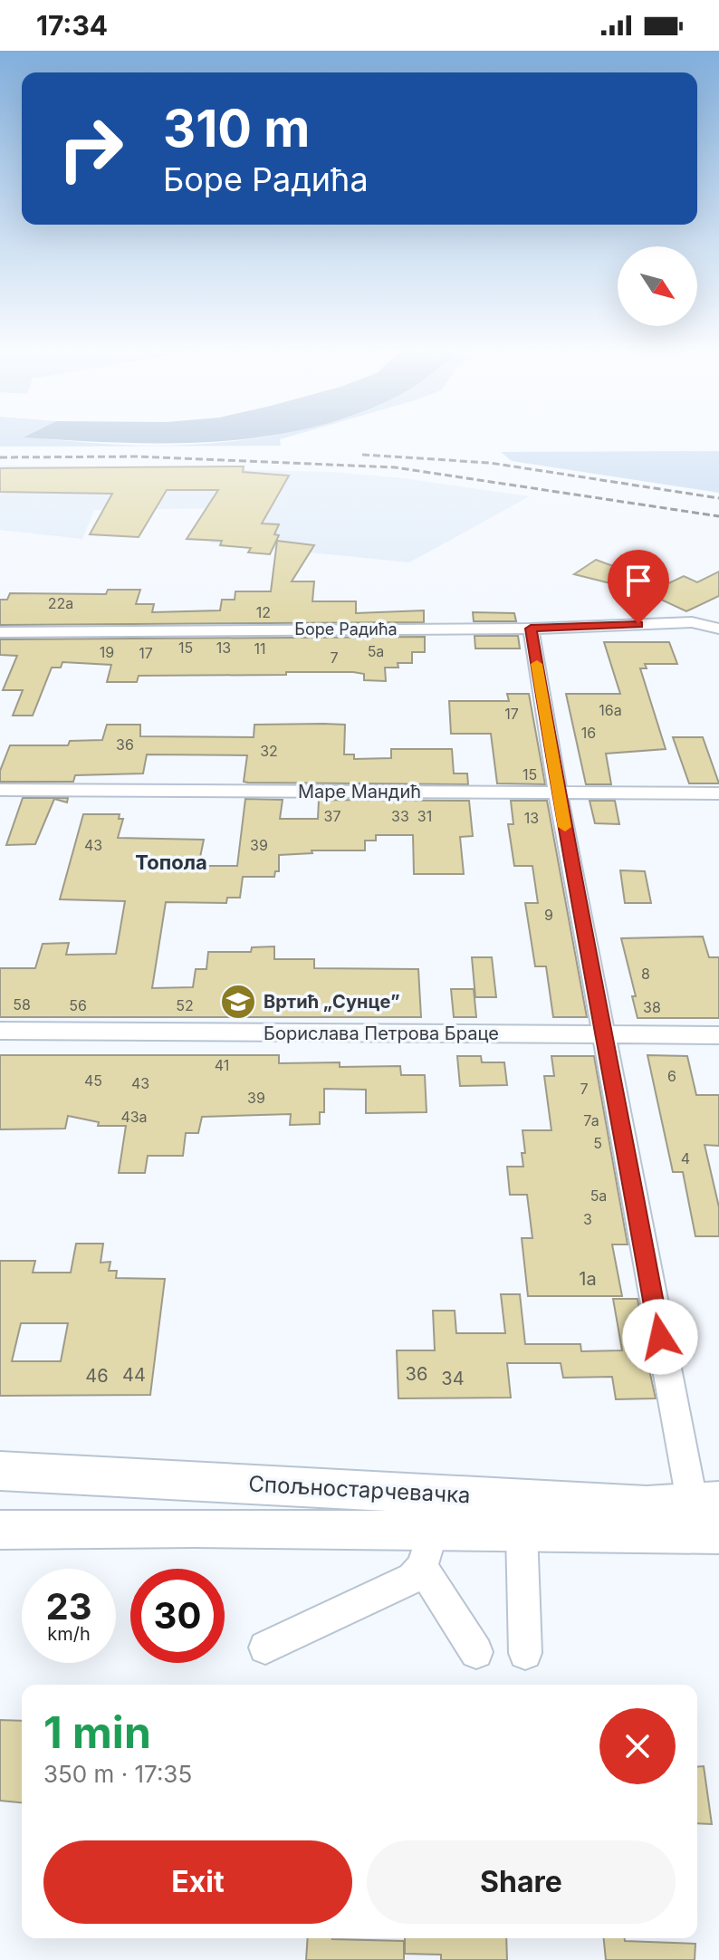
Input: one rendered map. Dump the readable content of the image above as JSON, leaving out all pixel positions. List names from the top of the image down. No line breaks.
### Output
{"streets":{"street":["Боре Радића","Маре Мандић","Борислава Петрова Браце","Спољностарчевачка"]},"districts":["Топола"],"places":{"school or university":["Вртић „Сунце”"]},"house_numbers":["22a","12","15","13","11","5a","19","17","7","16a","17","16","36","32","15","37","33","31","13","43","39","9","8","58","56","52","38","41","6","45","43","7","39","43a","7a","5","4","5a","3","1a","36","44","46","34"],"north":"bottom right","page":{"status":"17:34","turn":["310 m","Боре Радића"],"speed":"23 km/h","limit":"30","heading":["1 min","350 m · 17:35"],"buttons":["Exit","Share"]}}
